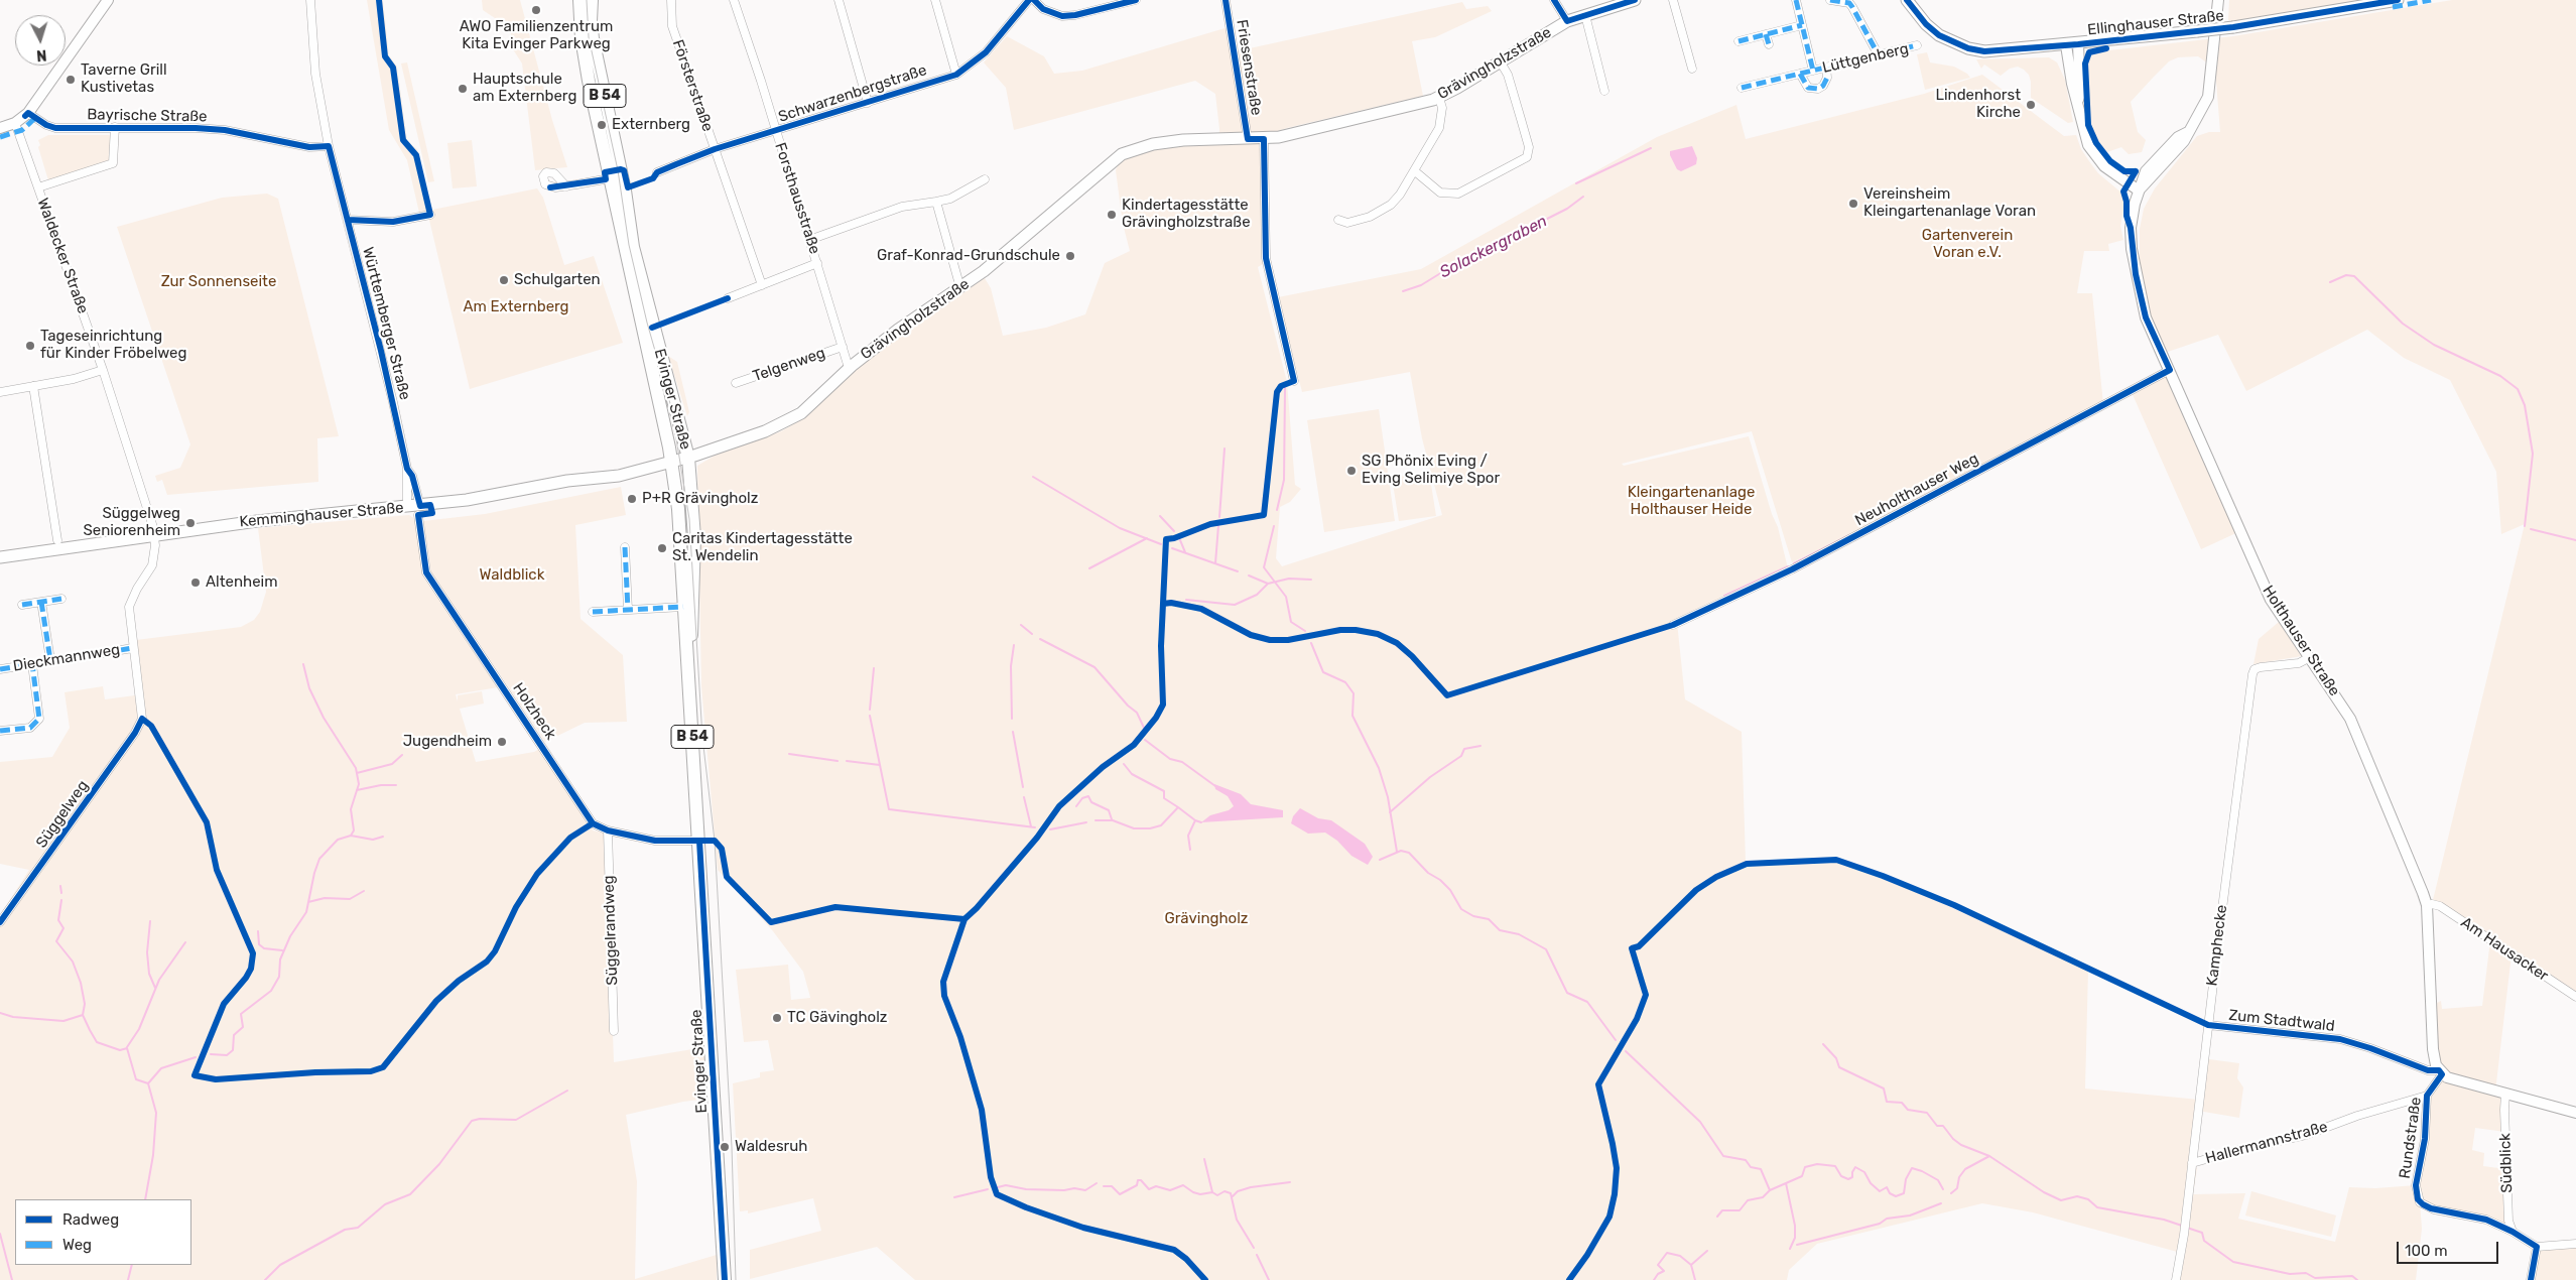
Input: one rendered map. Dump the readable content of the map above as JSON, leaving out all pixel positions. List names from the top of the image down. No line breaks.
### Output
{"streets":{"main road":["Ellinghauser Straße","Grävingholzstraße","B 54","Evinger Straße","Kemminghauser Straße"],"street":["Lüttgenberg","Friesenstraße","Försterstraße","Schwarzenbergstraße","Bayrische Straße","Forsthausstraße","Waldecker Straße","Württemberger Straße","Telgenweg","Neuholthauser Weg","Holthauser Straße","Dieckmannweg","Holzheck","Süggelweg","Süggelrandweg","Kamphecke","Am Hausacker","Zum Stadtwald","Rundstraße","Hallermannstraße","Südblick"]},"crossings":[["Grävingholzstraße","Friesenstraße"],["Grävingholzstraße","Forsthausstraße"],["Grävingholzstraße","Evinger Straße"],["Grävingholzstraße","Kemminghauser Straße"],["Försterstraße","Schwarzenbergstraße"],["Schwarzenbergstraße","Forsthausstraße"],["Bayrische Straße","Waldecker Straße"],["Bayrische Straße","Württemberger Straße"],["Forsthausstraße","Telgenweg"],["Waldecker Straße","Kemminghauser Straße"],["Waldecker Straße","Süggelweg"],["Württemberger Straße","Kemminghauser Straße"],["Württemberger Straße","Holzheck"],["Evinger Straße","Kemminghauser Straße"],["Evinger Straße","Holzheck"],["Neuholthauser Weg","Holthauser Straße"],["Kemminghauser Straße","Holzheck"],["Kemminghauser Straße","Süggelweg"],["Holthauser Straße","Kamphecke"],["Holthauser Straße","Zum Stadtwald"],["Holthauser Straße","Rundstraße"],["Dieckmannweg","Süggelweg"],["Holzheck","Süggelrandweg"],["Kamphecke","Zum Stadtwald"],["Kamphecke","Hallermannstraße"],["Zum Stadtwald","Rundstraße"],["Rundstraße","Hallermannstraße"],["Rundstraße","Südblick"]],"water":["Solackergraben"],"parks":["Gartenverein Voran e.V.","Zur Sonnenseite","Am Externberg","Kleingartenanlage Holthauser Heide","Waldblick","Grävingholz"],"places":["AWO Familienzentrum Kita Evinger Parkweg","Taverne Grill Kustivetas","Hauptschule am Externberg","Lindenhorst Kirche","Externberg","Vereinsheim Kleingartenanlage Voran","Kindertagesstätte Grävingholzstraße","Graf-Konrad-Grundschule","Schulgarten","Tageseinrichtung für Kinder Fröbelweg","SG Phönix Eving / Eving Selimiye Spor","P+R Grävingholz","Süggelweg Seniorenheim","Caritas Kindertagesstätte St. Wendelin","Altenheim","Jugendheim","TC Gävingholz","Waldesruh"],"legend":["Radweg","Weg"],"scale_bar":"100 m","north":"bottom"}
